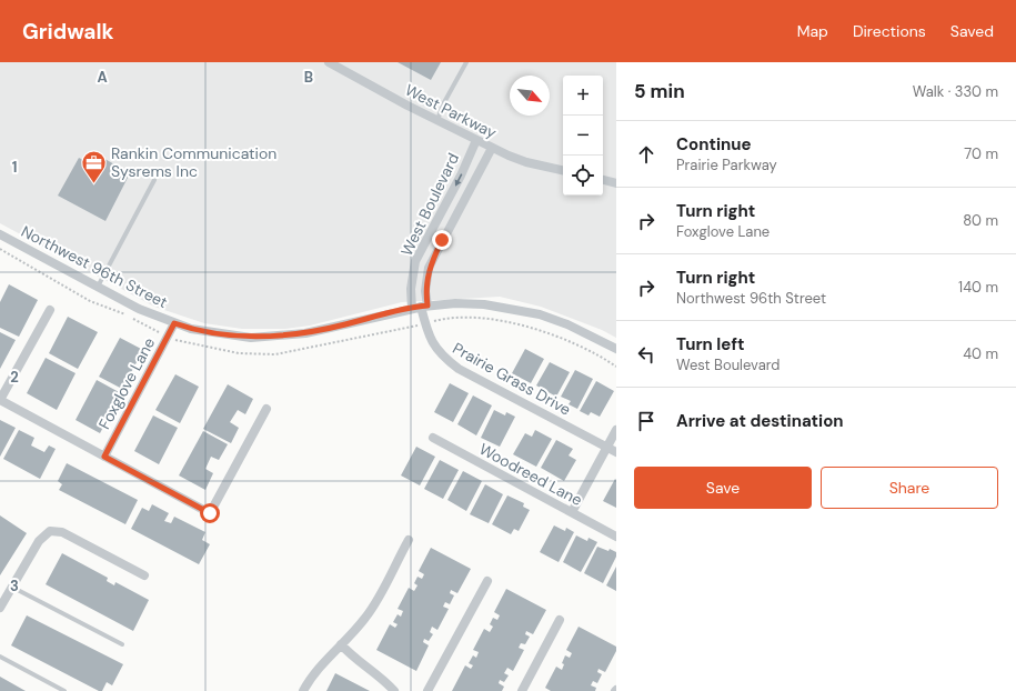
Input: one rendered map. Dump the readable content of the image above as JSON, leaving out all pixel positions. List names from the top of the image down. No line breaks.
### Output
{"streets":{"street":["West Parkway","West Boulevard","Northwest 96th Street","Prairie Grass Drive","Foxglove Lane","Woodreed Lane"]},"crossings":[["West Parkway","West Boulevard"],["West Boulevard","Northwest 96th Street"],["West Boulevard","Prairie Grass Drive"],["Northwest 96th Street","Prairie Grass Drive"],["Northwest 96th Street","Foxglove Lane"]],"places":{"office":["Rankin Communication Sysrems Inc"]},"north":"bottom right","page":{"header":"Gridwalk","nav":["Map","Directions","Saved"],"heading":["5 min","Walk · 330 m"],"map_buttons":["+","−"],"list":[["Continue","Prairie Parkway","70 m"],["Turn right","Foxglove Lane","80 m"],["Turn right","Northwest 96th Street","140 m"],["Turn left","West Boulevard","40 m"],"Arrive at destination"],"buttons":["Save","Share"]},"grid":{"columns":["A","B"],"rows":["1","2","3"]}}
